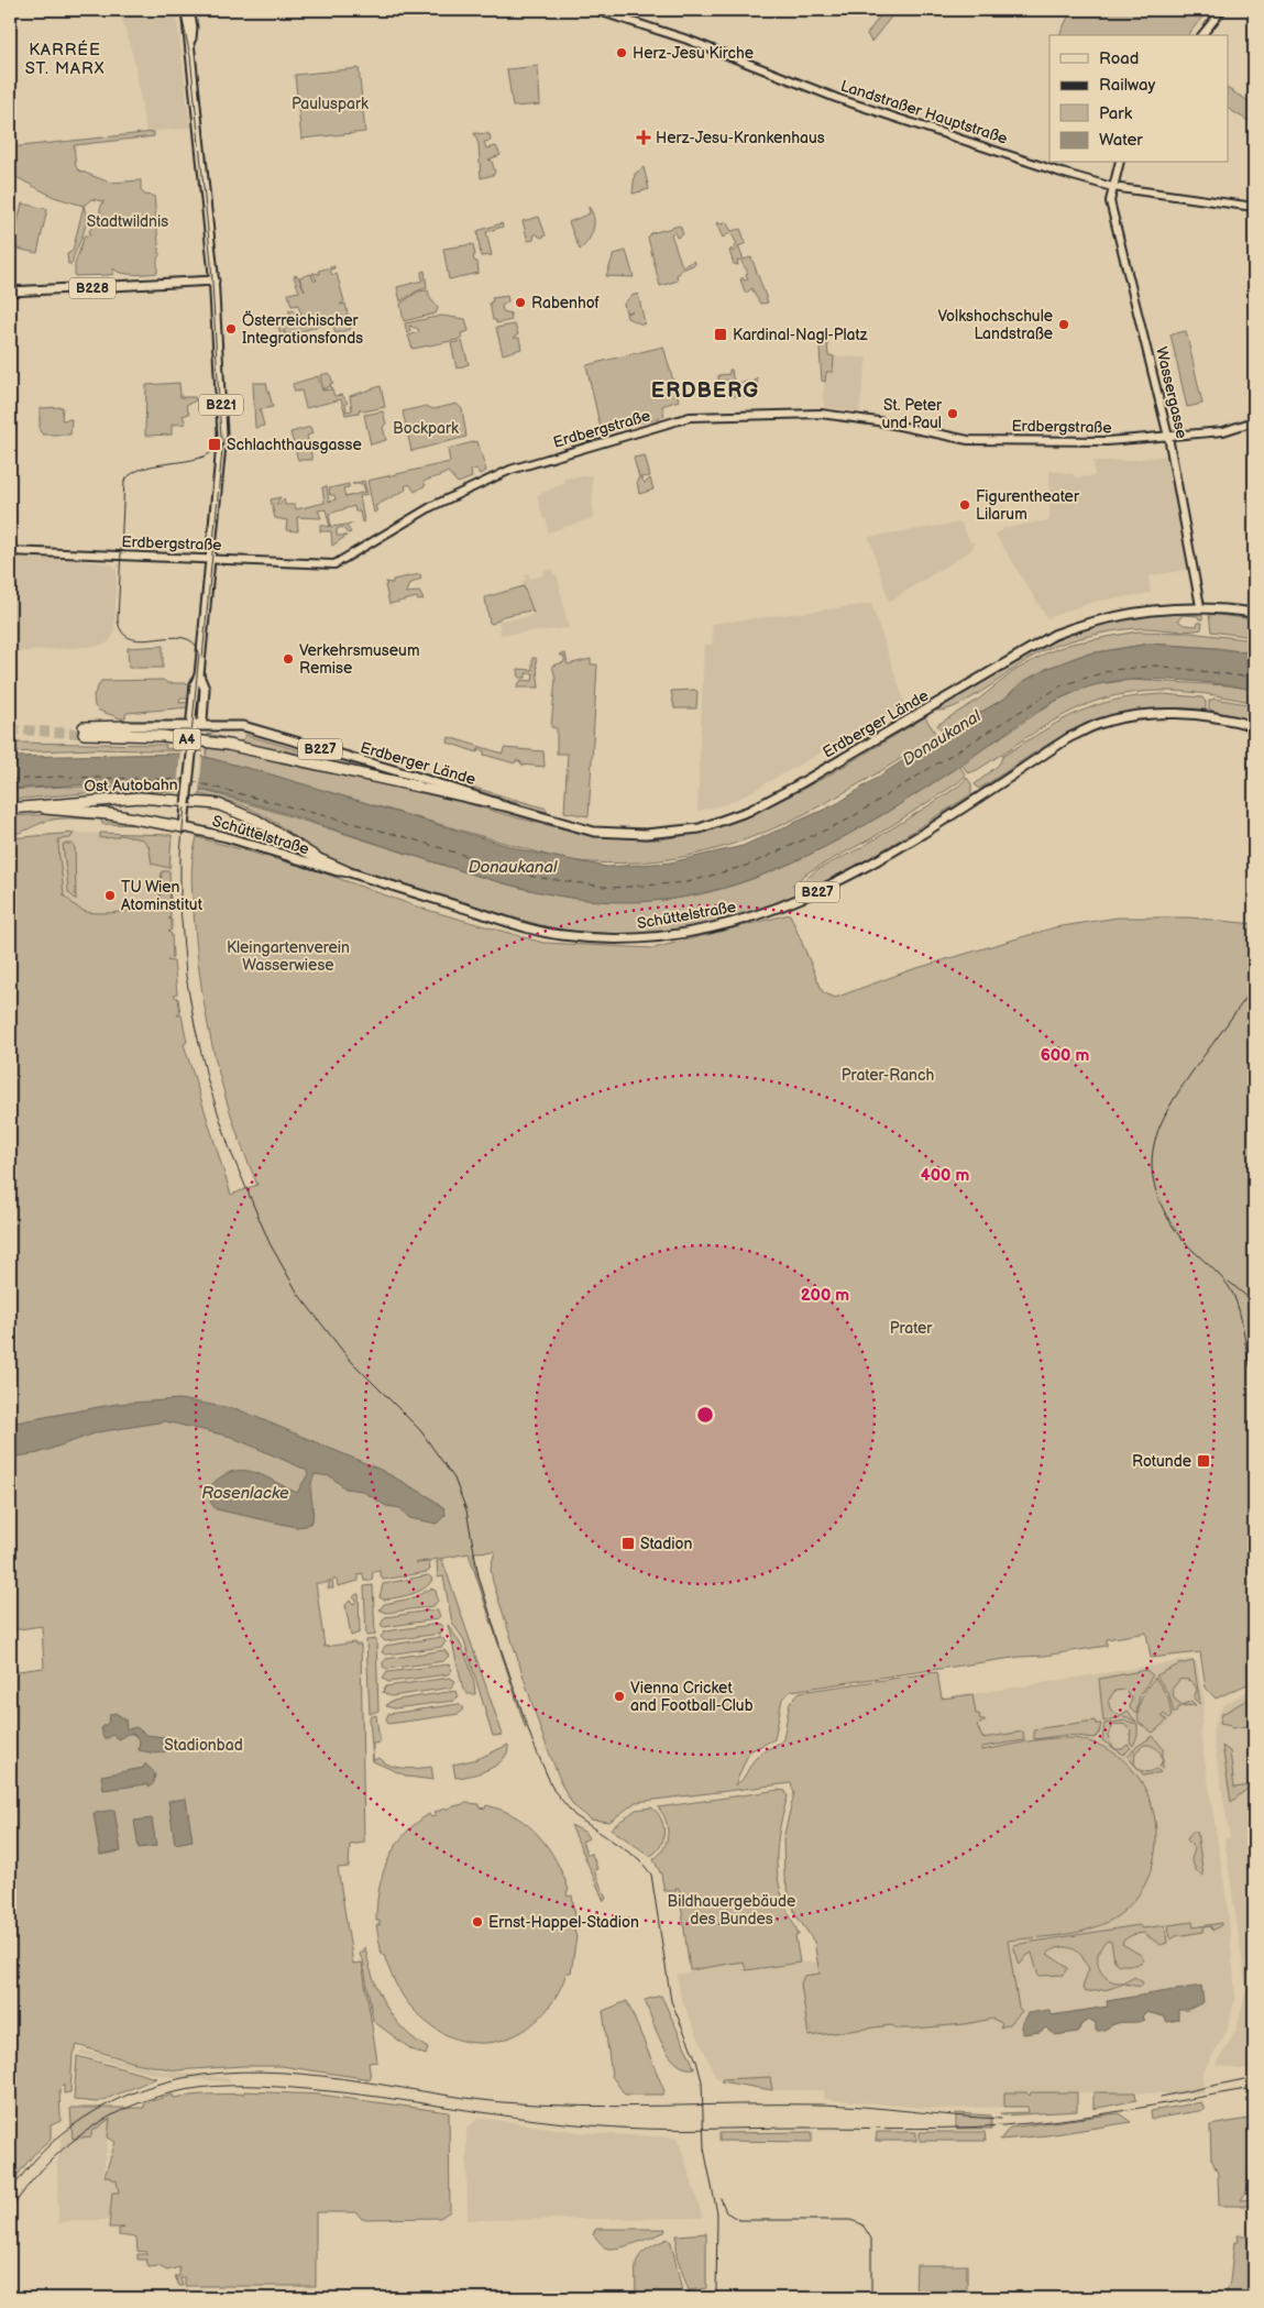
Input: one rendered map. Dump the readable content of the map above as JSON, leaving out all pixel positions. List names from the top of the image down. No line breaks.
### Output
{"streets":{"highway":["A4","Ost Autobahn"],"main road":["B228","B221","Erdberger Lände","B227","Schüttelstraße"],"street":["Landstraßer Hauptstraße","Wassergasse","Erdbergstraße"]},"crossings":[["Landstraßer Hauptstraße","Wassergasse"],["B228","B221"],["Wassergasse","Erdbergstraße"],["Wassergasse","Erdberger Lände"],["B221","Erdbergstraße"],["B221","Erdberger Lände"],["B221","Schüttelstraße"],["Erdberger Lände","A4"],["Ost Autobahn","Schüttelstraße"]],"districts":["KARRÉE ST. MARX","ERDBERG"],"water":["Donaukanal","Rosenlacke"],"parks":["Pauluspark","Stadtwildnis","Bockpark","Kleingartenverein Wasserwiese","Prater-Ranch","Prater","Stadionbad","Bildhauergebäude des Bundes"],"places":{"other":["Herz-Jesu Kirche","Rabenhof","Volkshochschule Landstraße","Österreichischer Integrationsfonds","St. Peter und Paul","Figurentheater Lilarum","Verkehrsmuseum Remise","TU Wien Atominstitut","Vienna Cricket and Football-Club","Ernst-Happel-Stadion"],"health":["Herz-Jesu-Krankenhaus"],"transit":["Kardinal-Nagl-Platz","Schlachthausgasse","Rotunde","Stadion"]},"legend":["Road","Railway","Park","Water"],"rings":["600 m","400 m","200 m"]}
